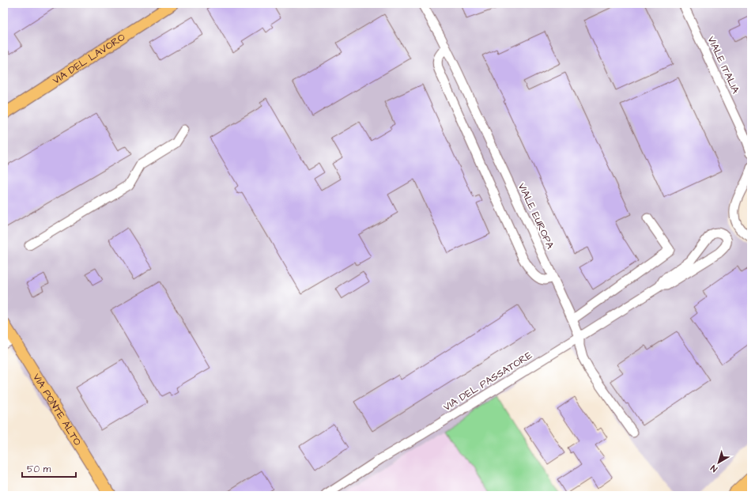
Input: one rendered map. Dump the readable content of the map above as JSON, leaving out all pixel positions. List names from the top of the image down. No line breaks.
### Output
{"streets":{"main road":["VIA DEL LAVORO","VIA PONTE ALTO"],"street":["VIALE ITALIA","VIALE EUROPA","VIA DEL PASSATORE"]},"crossings":[["VIALE EUROPA","VIA DEL PASSATORE"]],"scale_bar":"50 m","north":"bottom left"}
